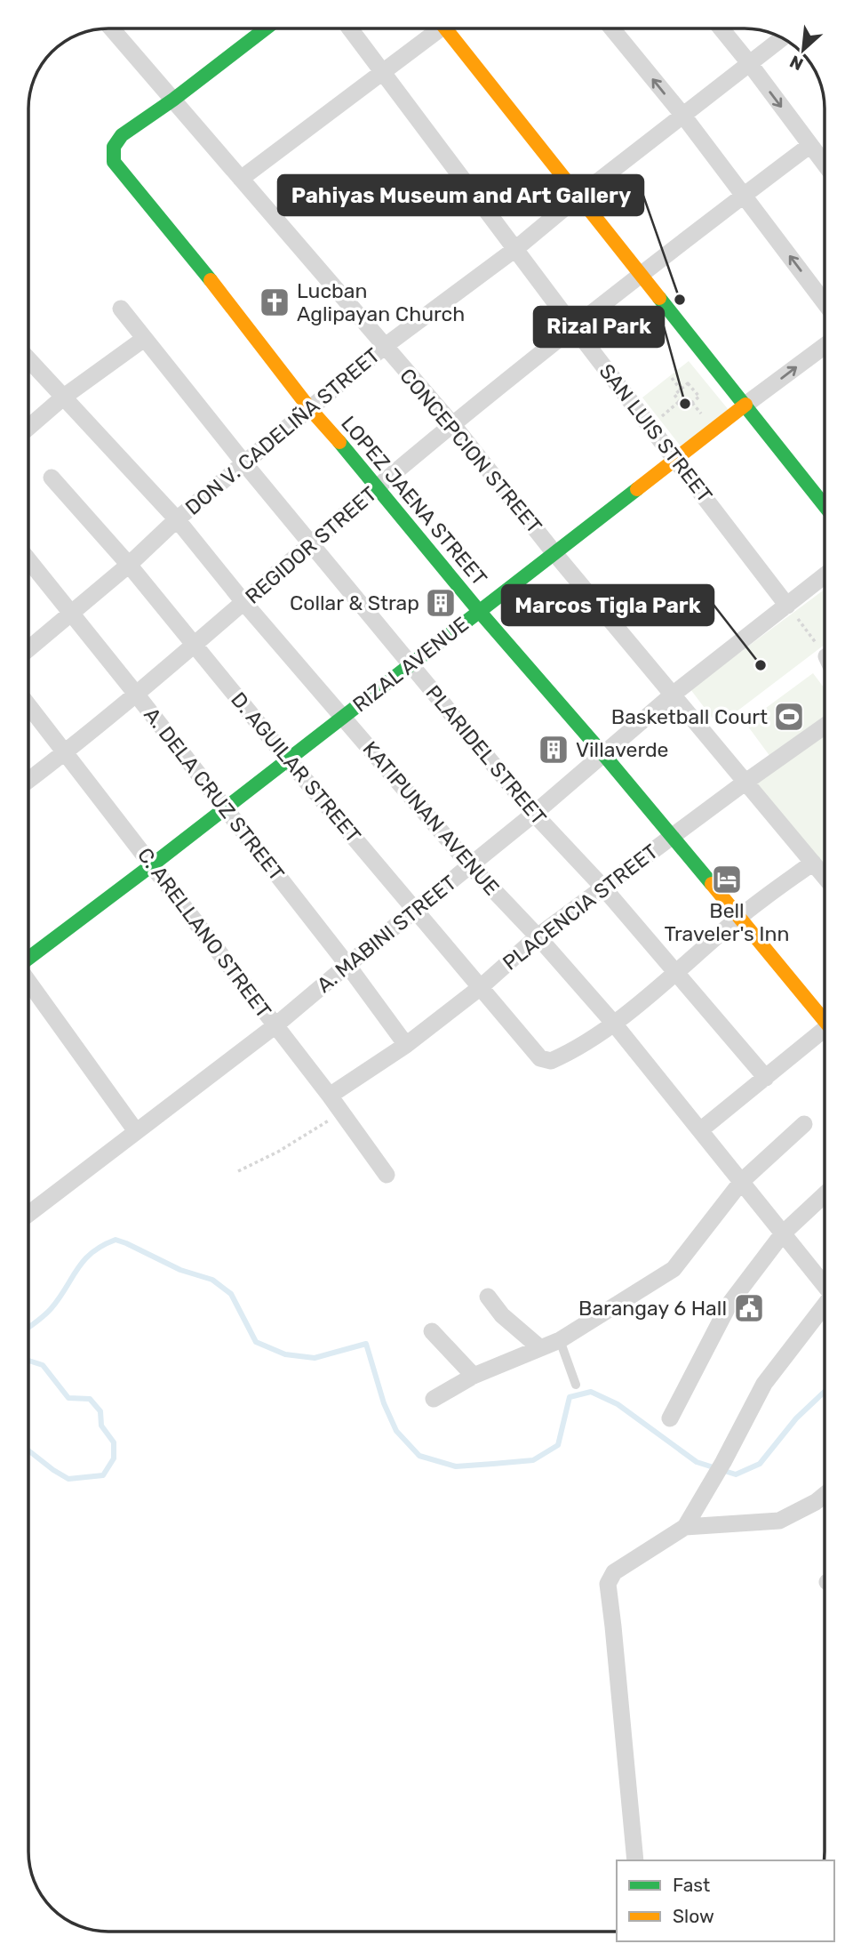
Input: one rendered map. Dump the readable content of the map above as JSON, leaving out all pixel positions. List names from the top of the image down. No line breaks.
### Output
{"streets":{"main road":["LOPEZ JAENA STREET","RIZAL AVENUE"],"street":["DON V. CADELIÑA STREET","SAN LUIS STREET","CONCEPCION STREET","REGIDOR STREET","PLARIDEL STREET","D. AGUILAR STREET","A. DELA CRUZ STREET","KATIPUNAN AVENUE","PLACENCIA STREET","C. ARELLANO STREET","A. MABINI STREET"]},"crossings":[["DON V. CADELIÑA STREET","SAN LUIS STREET"],["DON V. CADELIÑA STREET","CONCEPCION STREET"],["DON V. CADELIÑA STREET","LOPEZ JAENA STREET"],["DON V. CADELIÑA STREET","PLARIDEL STREET"],["DON V. CADELIÑA STREET","D. AGUILAR STREET"],["DON V. CADELIÑA STREET","A. DELA CRUZ STREET"],["DON V. CADELIÑA STREET","KATIPUNAN AVENUE"],["SAN LUIS STREET","REGIDOR STREET"],["SAN LUIS STREET","RIZAL AVENUE"],["SAN LUIS STREET","A. MABINI STREET"],["CONCEPCION STREET","LOPEZ JAENA STREET"],["CONCEPCION STREET","REGIDOR STREET"],["CONCEPCION STREET","RIZAL AVENUE"],["CONCEPCION STREET","PLACENCIA STREET"],["CONCEPCION STREET","A. MABINI STREET"],["LOPEZ JAENA STREET","REGIDOR STREET"],["LOPEZ JAENA STREET","RIZAL AVENUE"],["LOPEZ JAENA STREET","PLACENCIA STREET"],["LOPEZ JAENA STREET","A. MABINI STREET"],["REGIDOR STREET","PLARIDEL STREET"],["REGIDOR STREET","D. AGUILAR STREET"],["REGIDOR STREET","A. DELA CRUZ STREET"],["REGIDOR STREET","KATIPUNAN AVENUE"],["REGIDOR STREET","C. ARELLANO STREET"],["RIZAL AVENUE","PLARIDEL STREET"],["RIZAL AVENUE","D. AGUILAR STREET"],["RIZAL AVENUE","A. DELA CRUZ STREET"],["RIZAL AVENUE","KATIPUNAN AVENUE"],["RIZAL AVENUE","C. ARELLANO STREET"],["PLARIDEL STREET","PLACENCIA STREET"],["PLARIDEL STREET","A. MABINI STREET"],["D. AGUILAR STREET","KATIPUNAN AVENUE"],["D. AGUILAR STREET","PLACENCIA STREET"],["D. AGUILAR STREET","A. MABINI STREET"],["A. DELA CRUZ STREET","PLACENCIA STREET"],["A. DELA CRUZ STREET","A. MABINI STREET"],["KATIPUNAN AVENUE","PLACENCIA STREET"],["KATIPUNAN AVENUE","A. MABINI STREET"],["PLACENCIA STREET","C. ARELLANO STREET"],["C. ARELLANO STREET","A. MABINI STREET"]],"places":{"other":["Pahiyas Museum and Art Gallery","Rizal Park","Marcos Tigla Park"],"church":["Lucban Aglipayan Church"],"building":["Collar & Strap","Villaverde"],"sports":["Basketball Court"],"hotel":["Bell Traveler's Inn"],"public building":["Barangay 6 Hall"]},"legend":["Fast","Slow"],"north":"bottom left"}
